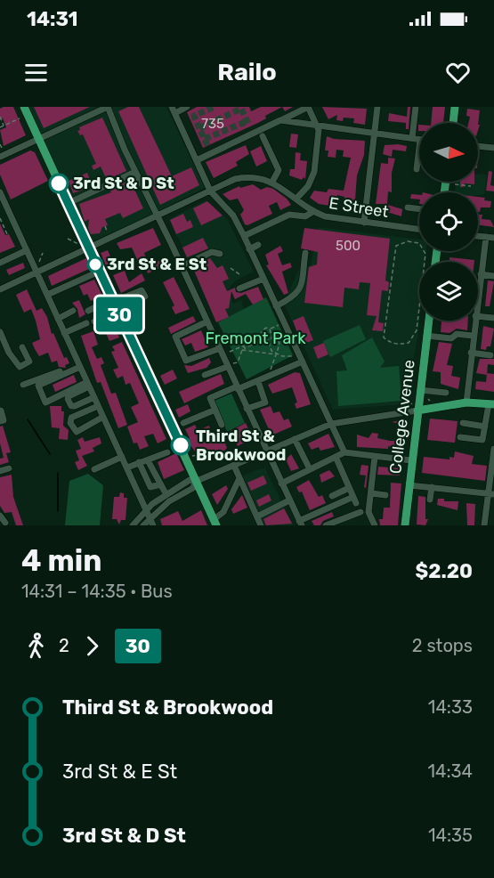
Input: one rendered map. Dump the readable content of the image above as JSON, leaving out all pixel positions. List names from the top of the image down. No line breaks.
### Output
{"streets":{"main road":["College Avenue"],"street":["E Street"]},"parks":["Fremont Park"],"places":["3rd St & D St","3rd St & E St","Third St & Brookwood"],"lines":["bus line 30"],"house_numbers":["735","500"],"north":"right","page":{"status":"14:31","header":"Railo","on_map":"30","heading":["4 min","14:31 – 14:35 · Bus","$2.20"],"legs":["2","30","2 stops"],"list":[{"name":"Third St & Brookwood","value":"14:33"},{"name":"3rd St & E St","value":"14:34"},{"name":"3rd St & D St","value":"14:35"}]}}
